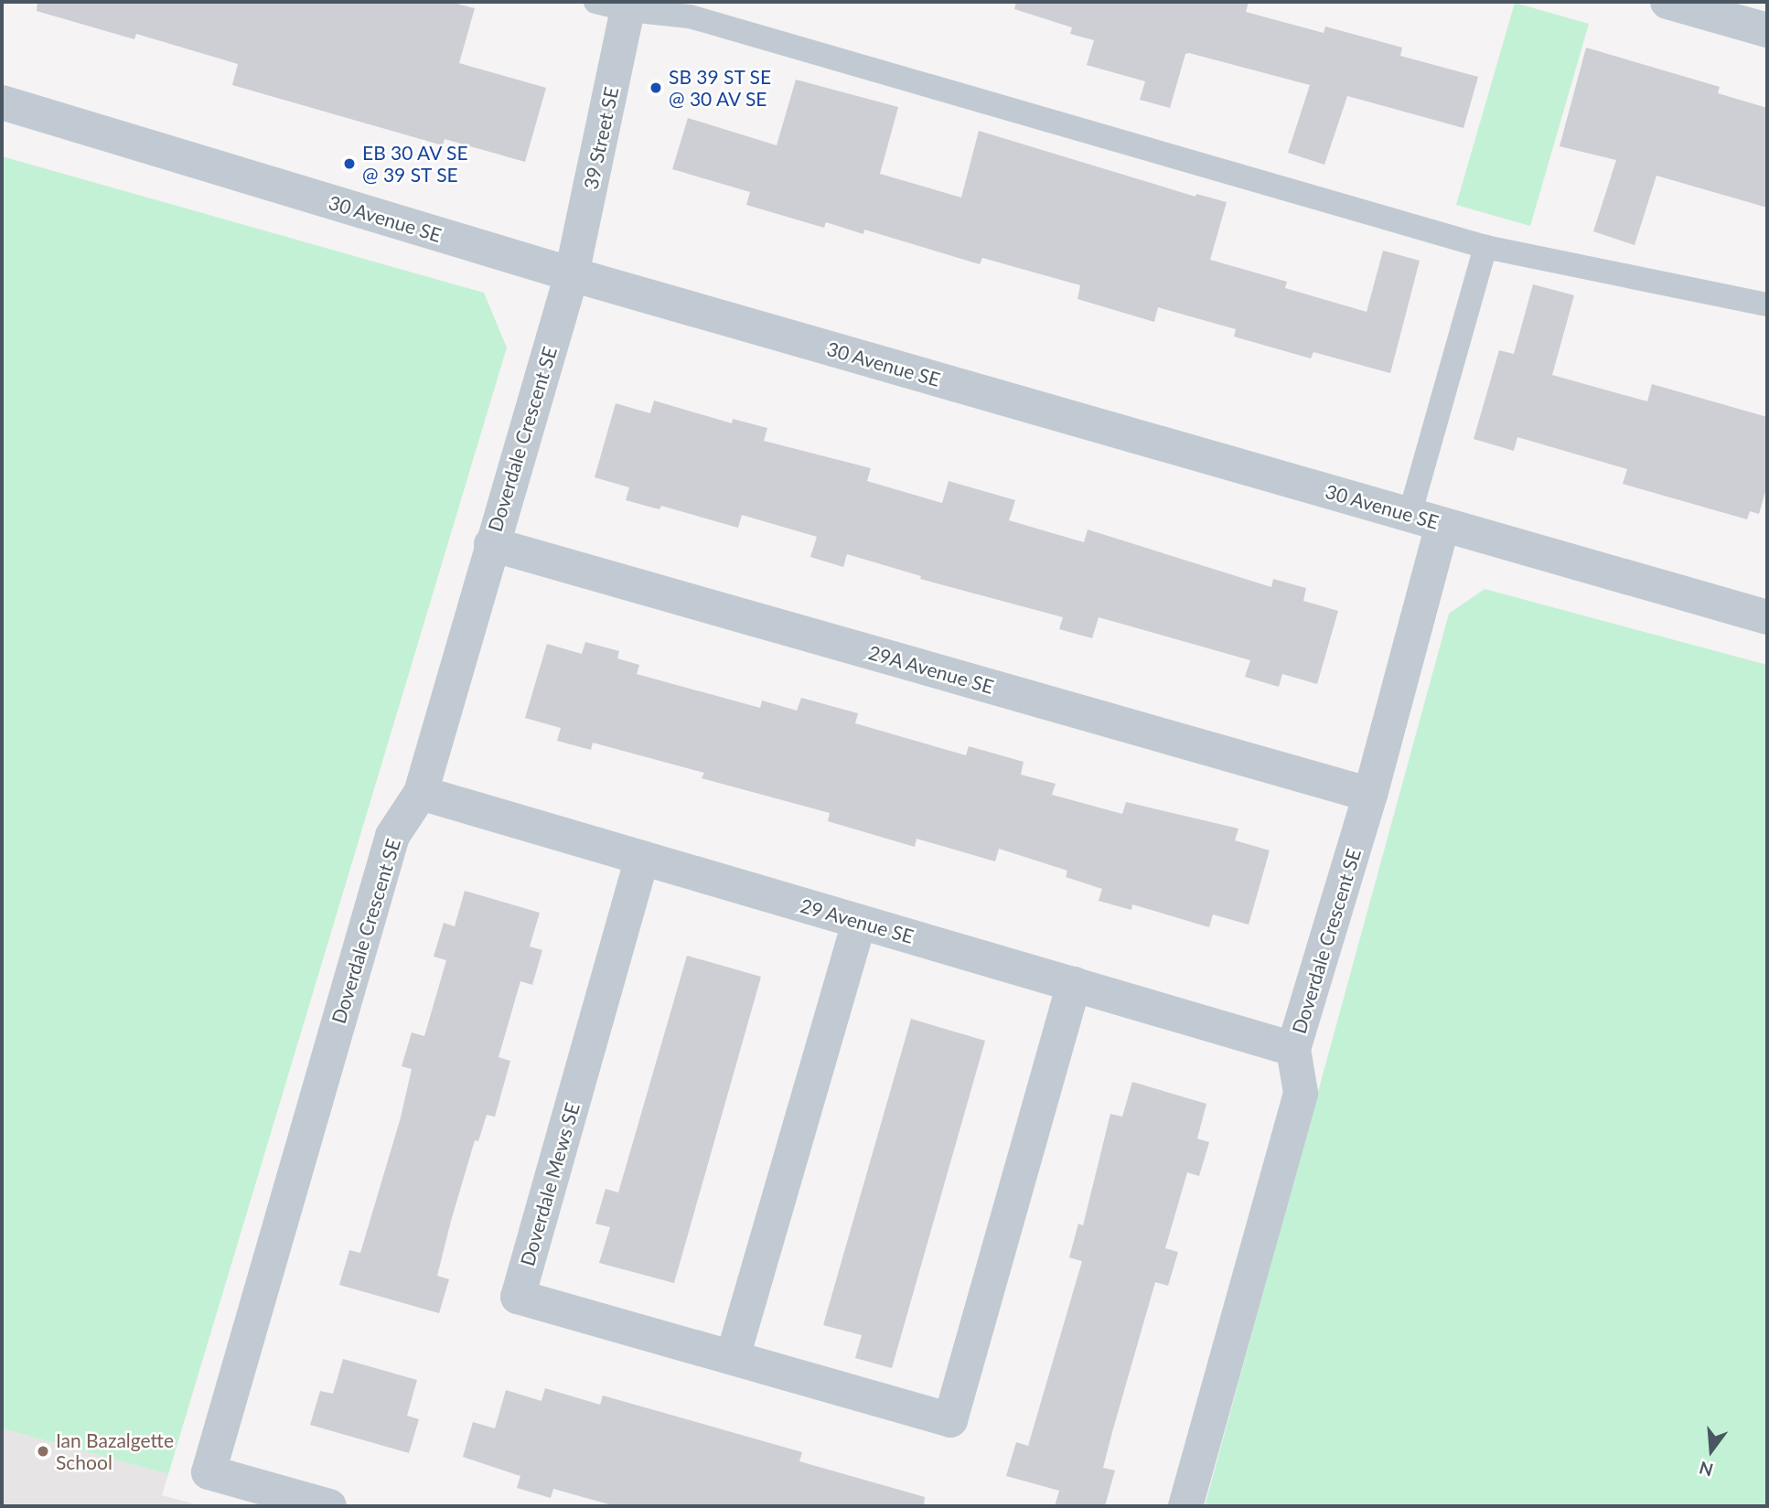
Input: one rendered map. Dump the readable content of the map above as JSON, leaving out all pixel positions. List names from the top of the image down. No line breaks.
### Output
{"streets":{"street":["39 Street SE","30 Avenue SE","Doverdale Crescent SE","29A Avenue SE","29 Avenue SE","Doverdale Mews SE"]},"crossings":[["39 Street SE","30 Avenue SE"],["39 Street SE","Doverdale Crescent SE"],["30 Avenue SE","Doverdale Crescent SE"],["Doverdale Crescent SE","29A Avenue SE"],["Doverdale Crescent SE","29 Avenue SE"],["29 Avenue SE","Doverdale Mews SE"]],"places":["SB 39 ST SE @ 30 AV SE","EB 30 AV SE @ 39 ST SE","Ian Bazalgette School"],"north":"bottom"}
